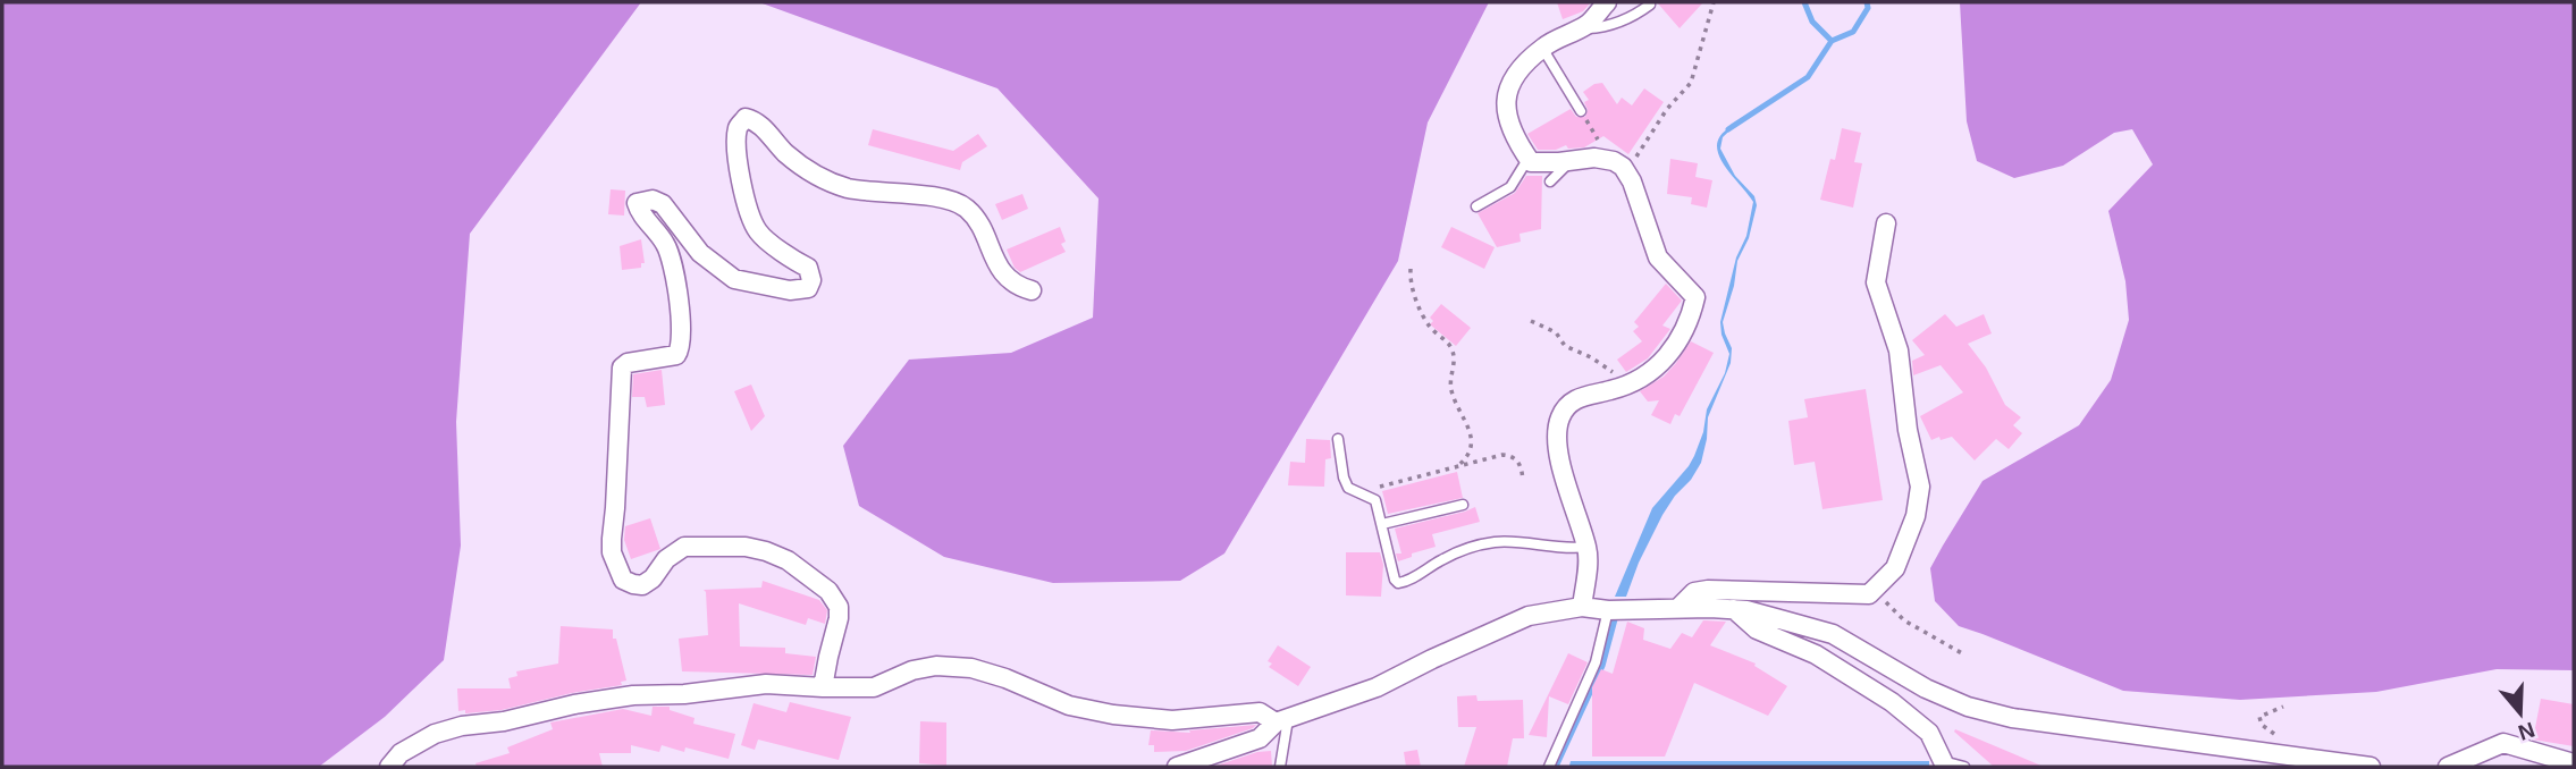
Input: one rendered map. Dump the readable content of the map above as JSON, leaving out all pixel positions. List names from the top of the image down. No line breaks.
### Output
{"north":"bottom"}
